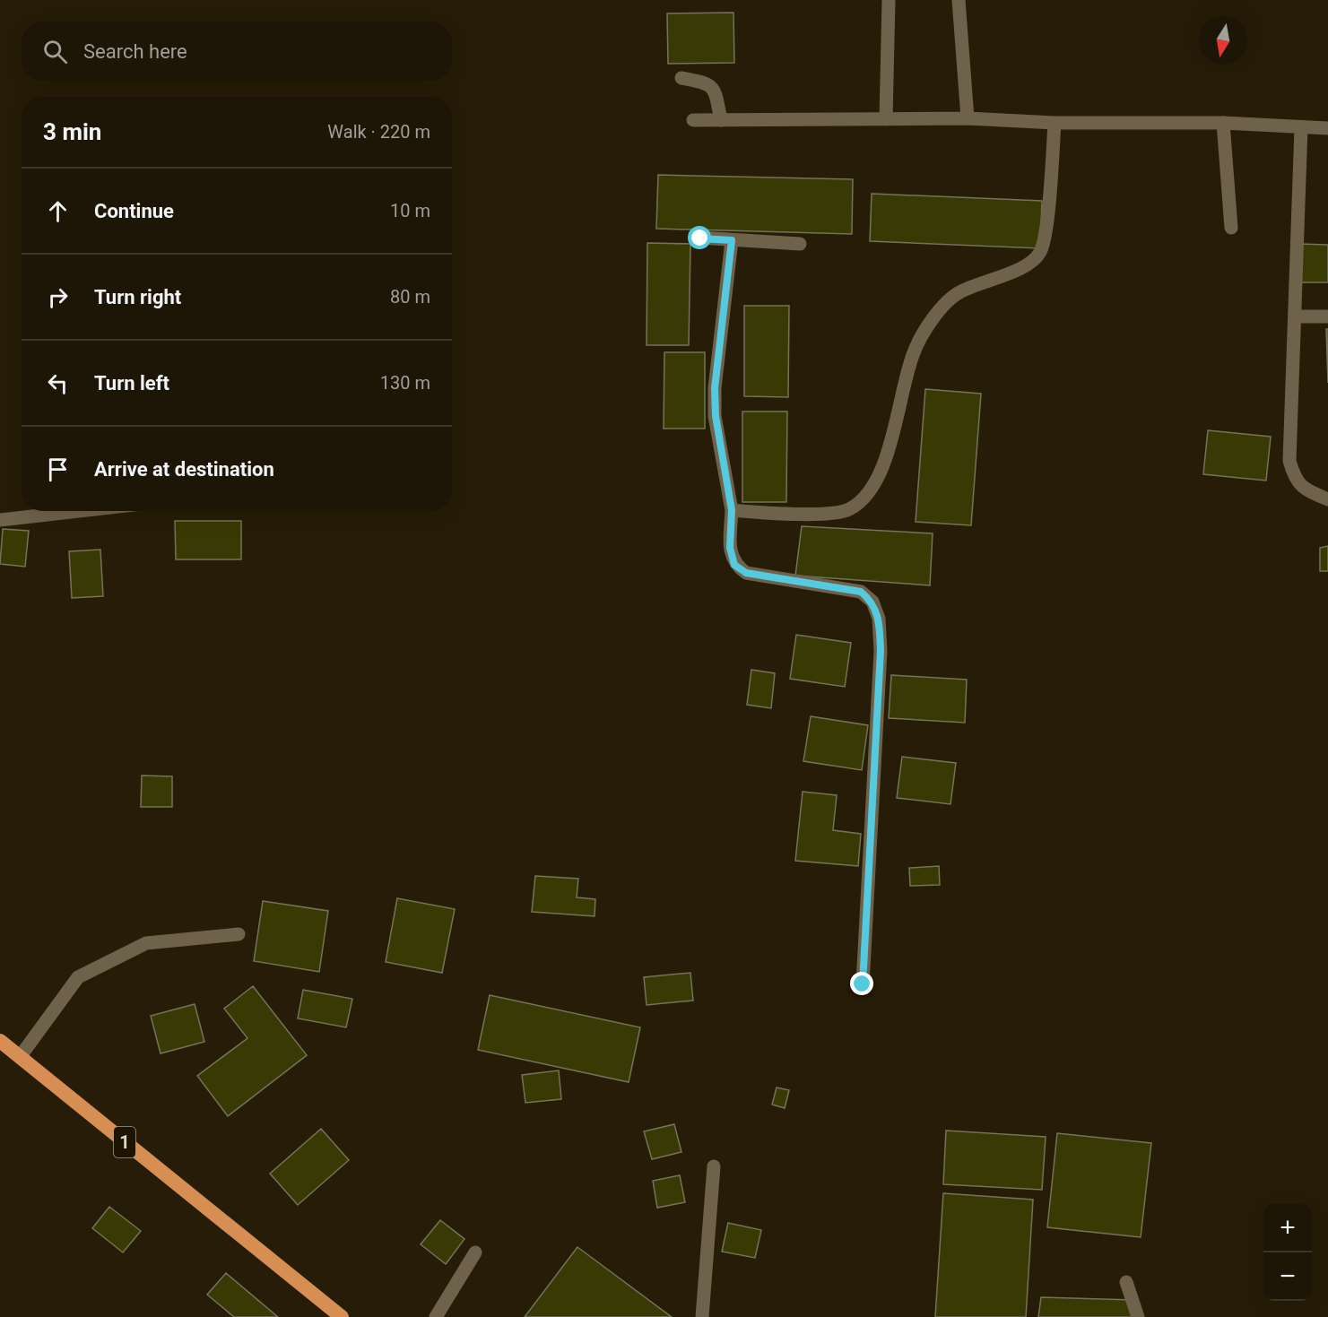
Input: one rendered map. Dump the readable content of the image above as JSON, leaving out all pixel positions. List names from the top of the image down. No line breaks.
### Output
{"streets":{"highway":["1"]},"north":"bottom","page":{"search":"Search here","heading":["3 min","Walk · 220 m"],"list":[["Continue","10 m"],["Turn right","80 m"],["Turn left","130 m"],"Arrive at destination"],"map_buttons":["+","−"]}}
